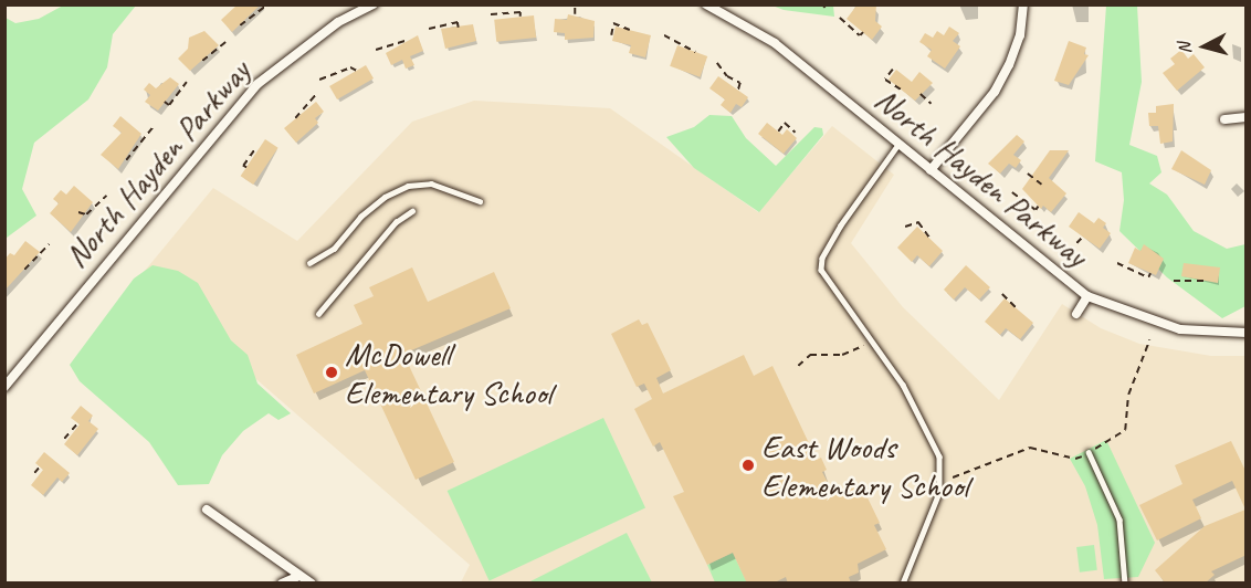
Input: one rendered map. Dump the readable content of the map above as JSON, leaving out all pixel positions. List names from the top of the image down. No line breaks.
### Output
{"streets":{"street":["North Hayden Parkway"]},"places":["McDowell Elementary School","East Woods Elementary School"],"north":"left"}
